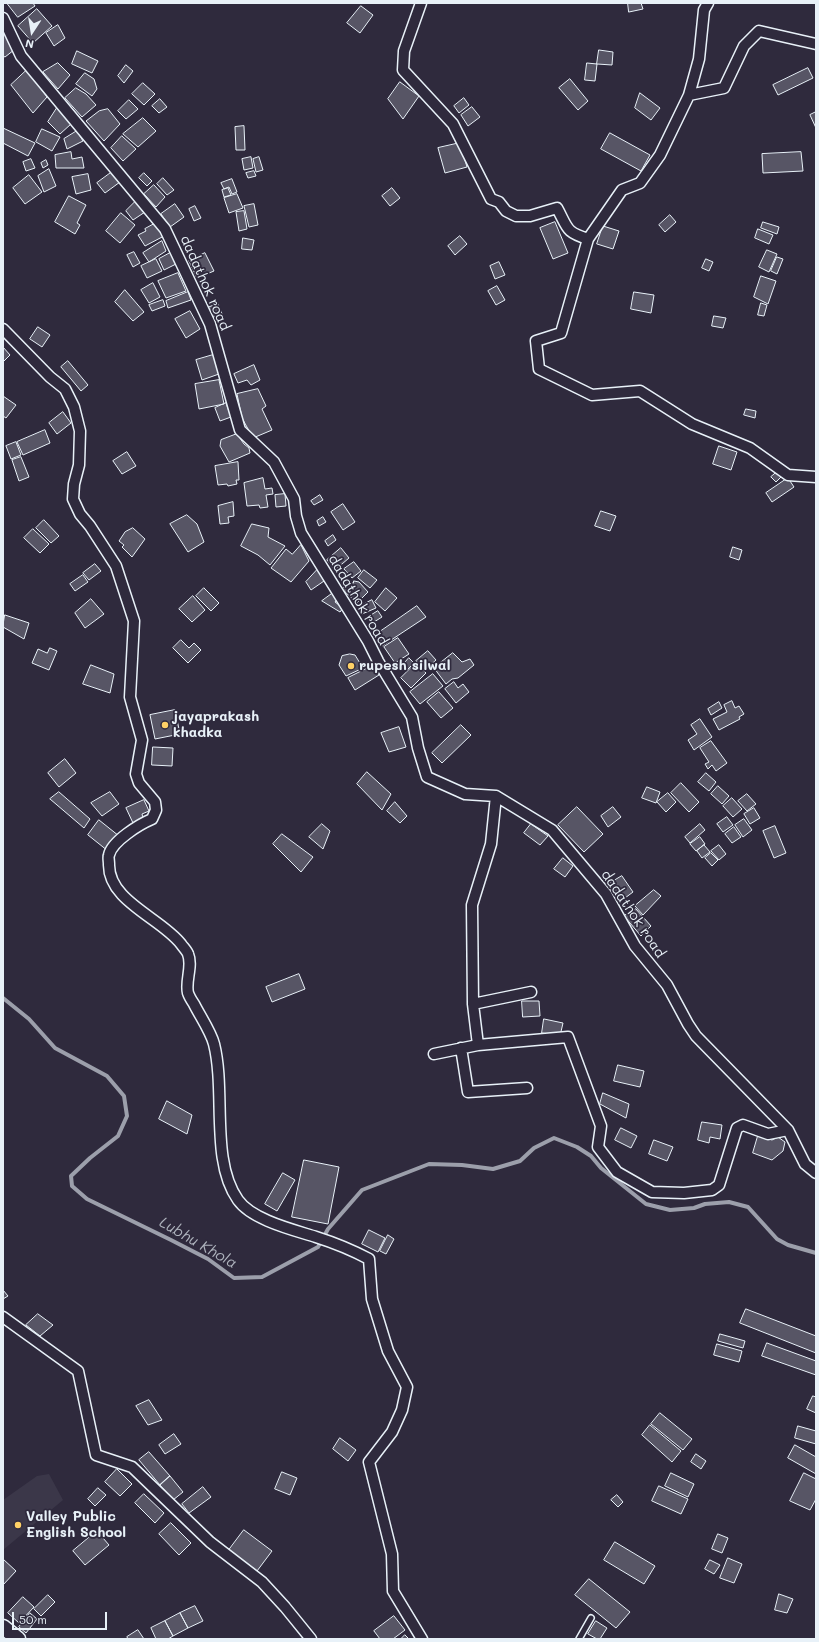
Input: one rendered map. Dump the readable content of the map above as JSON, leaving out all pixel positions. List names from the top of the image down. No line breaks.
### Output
{"streets":{"street":["dadathok road"]},"water":["Lubhu Khola"],"places":["rupesh silwal","jayaprakash khadka","Valley Public English School"],"scale_bar":"50 m","north":"bottom"}
